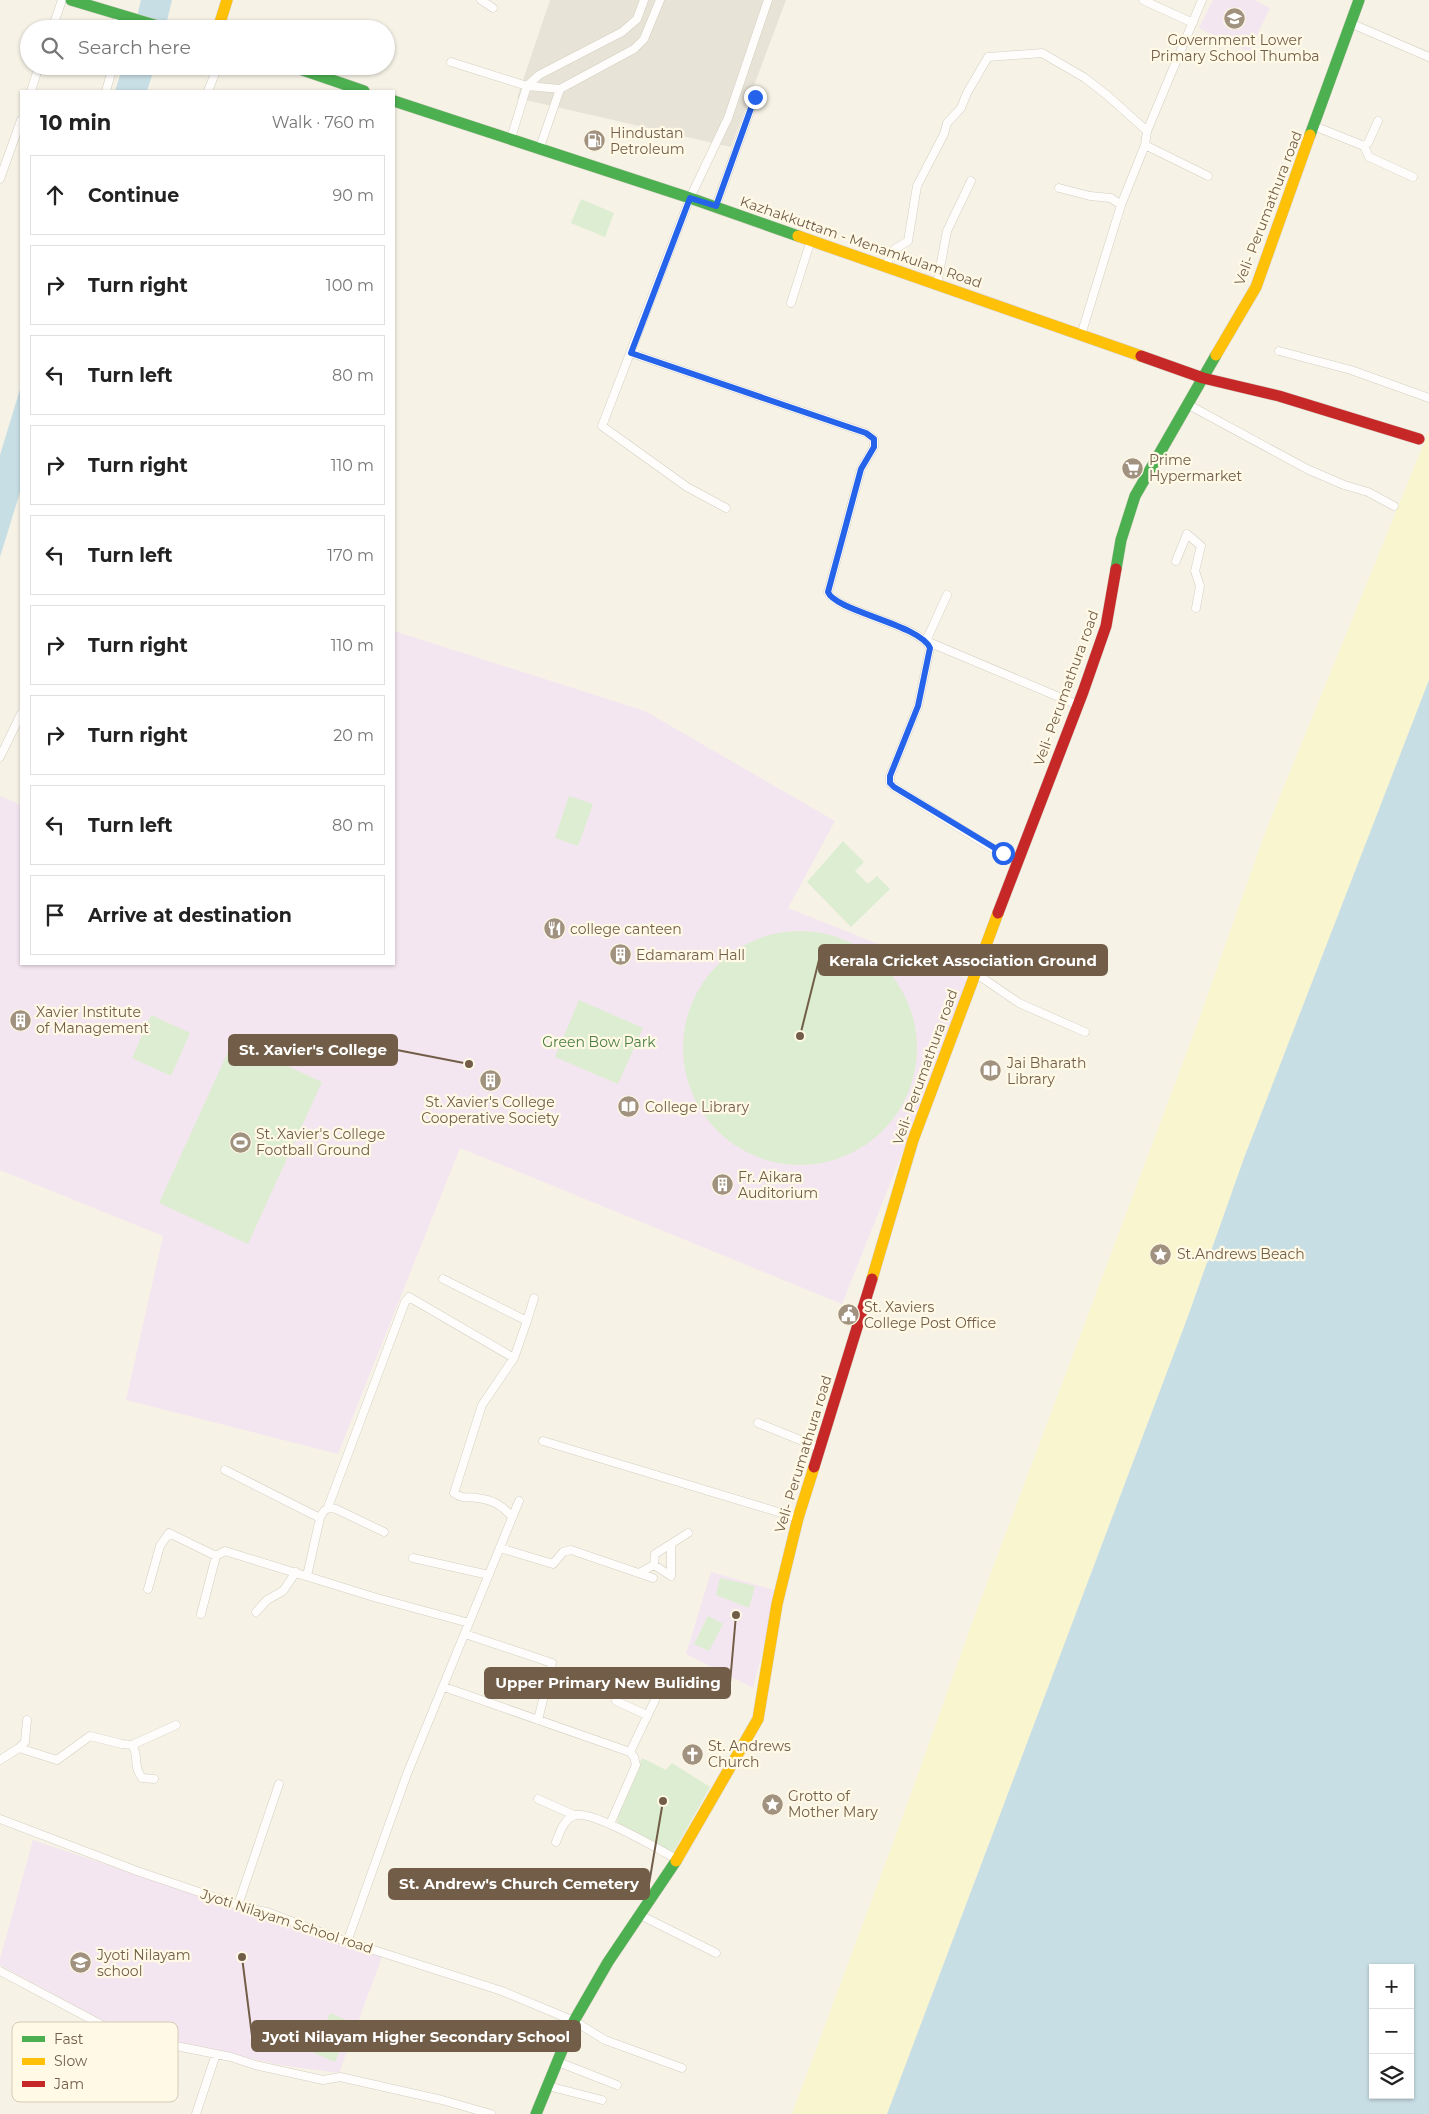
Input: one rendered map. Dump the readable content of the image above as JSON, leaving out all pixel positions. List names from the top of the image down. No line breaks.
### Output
{"streets":{"main road":["Veli- Perumathura road","Kazhakkuttam - Menamkulam Road"],"street":["Jyoti Nilayam School road"]},"crossings":[["Veli- Perumathura road","Kazhakkuttam - Menamkulam Road"],["Veli- Perumathura road","Jyoti Nilayam School road"]],"parks":["Green Bow Park"],"places":{"school or university":["Government Lower Primary School Thumba","Jyoti Nilayam school"],"fuel station":["Hindustan Petroleum"],"supermarket":["Prime Hypermarket"],"restaurant":["college canteen"],"building":["Edamaram Hall","Xavier Institute of Management","St. Xavier's College Cooperative Society","Fr. Aikara Auditorium"],"other":["Kerala Cricket Association Ground","St. Xavier's College","Upper Primary New Buliding","St. Andrew's Church Cemetery","Jyoti Nilayam Higher Secondary School"],"library":["Jai Bharath Library","College Library"],"sports":["St. Xavier's College Football Ground"],"place":["St.Andrews Beach","Grotto of Mother Mary"],"public building":["St. Xaviers College Post Office"],"church":["St. Andrews Church"]},"legend":["Fast","Slow","Jam"],"page":{"search":"Search here","heading":["10 min","Walk · 760 m"],"list":[["Continue","90 m"],["Turn right","100 m"],["Turn left","80 m"],["Turn right","110 m"],["Turn left","170 m"],["Turn right","110 m"],["Turn right","20 m"],["Turn left","80 m"],"Arrive at destination"],"map_buttons":["+","−"]}}
